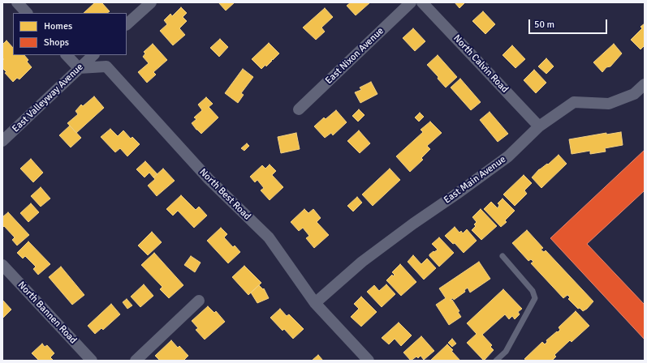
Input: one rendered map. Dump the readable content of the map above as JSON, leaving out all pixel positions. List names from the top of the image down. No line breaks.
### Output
{"streets":{"street":["East Nixon Avenue","North Calvin Road","East Valleyway Avenue","East Main Avenue","North Best Road","North Bannen Road"]},"crossings":[["North Calvin Road","East Main Avenue"],["East Valleyway Avenue","North Best Road"],["East Main Avenue","North Best Road"]],"legend":["Homes","Shops"],"scale_bar":"50 m"}
